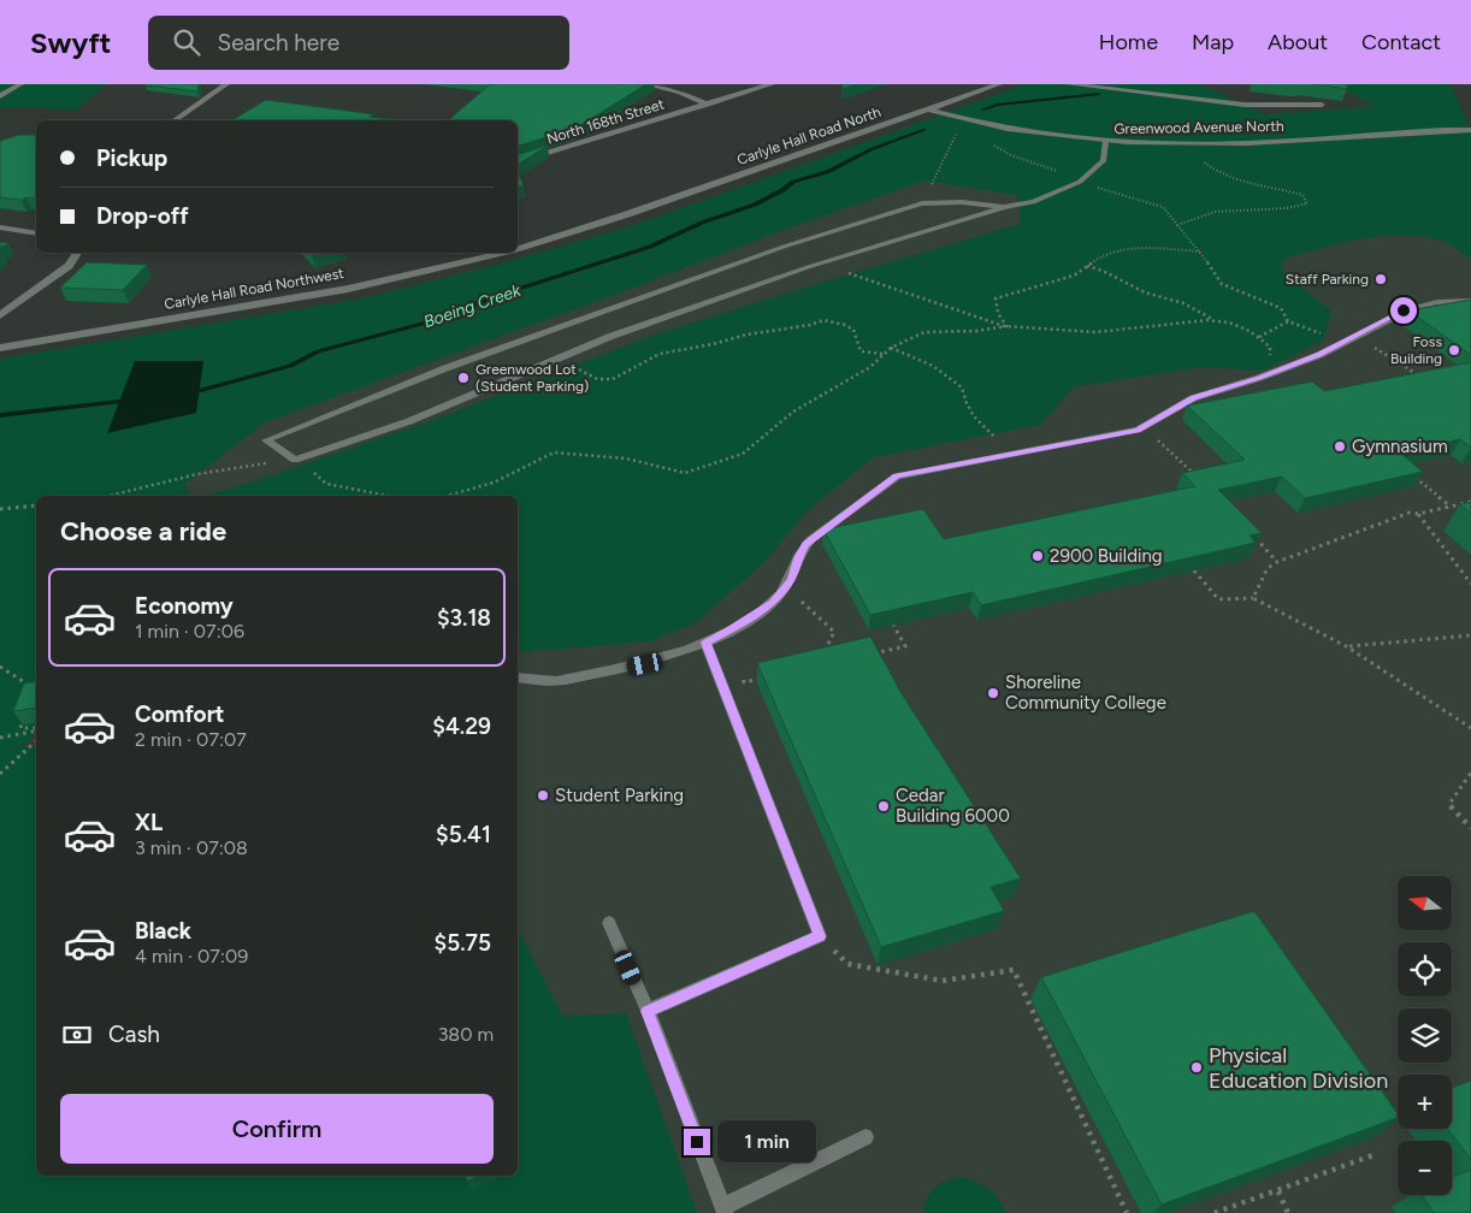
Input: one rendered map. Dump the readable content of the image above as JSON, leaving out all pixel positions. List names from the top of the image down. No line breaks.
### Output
{"streets":{"street":["North 168th Street","Greenwood Avenue North","Carlyle Hall Road North","Carlyle Hall Road Northwest"]},"crossings":[["Greenwood Avenue North","Carlyle Hall Road North"],["Carlyle Hall Road North","Carlyle Hall Road Northwest"]],"water":["Boeing Creek"],"places":["Staff Parking","Foss Building","Greenwood Lot (Student Parking)","Gymnasium","2900 Building","Shoreline Community College","Student Parking","Cedar Building 6000","Physical Education Division"],"north":"left","page":{"header":"Swyft","search":"Search here","nav":["Home","Map","About","Contact"],"banner":["Pickup","Drop-off"],"heading":"Choose a ride","list":[{"name":"Economy","note":"1 min · 07:06","value":"$3.18"},{"name":"Comfort","note":"2 min · 07:07","value":"$4.29"},{"name":"XL","note":"3 min · 07:08","value":"$5.41"},{"name":"Black","note":"4 min · 07:09","value":"$5.75"}],"map_buttons":["+","−"],"pay":["Cash","380 m"],"buttons":"Confirm","bubble":"1 min"}}
